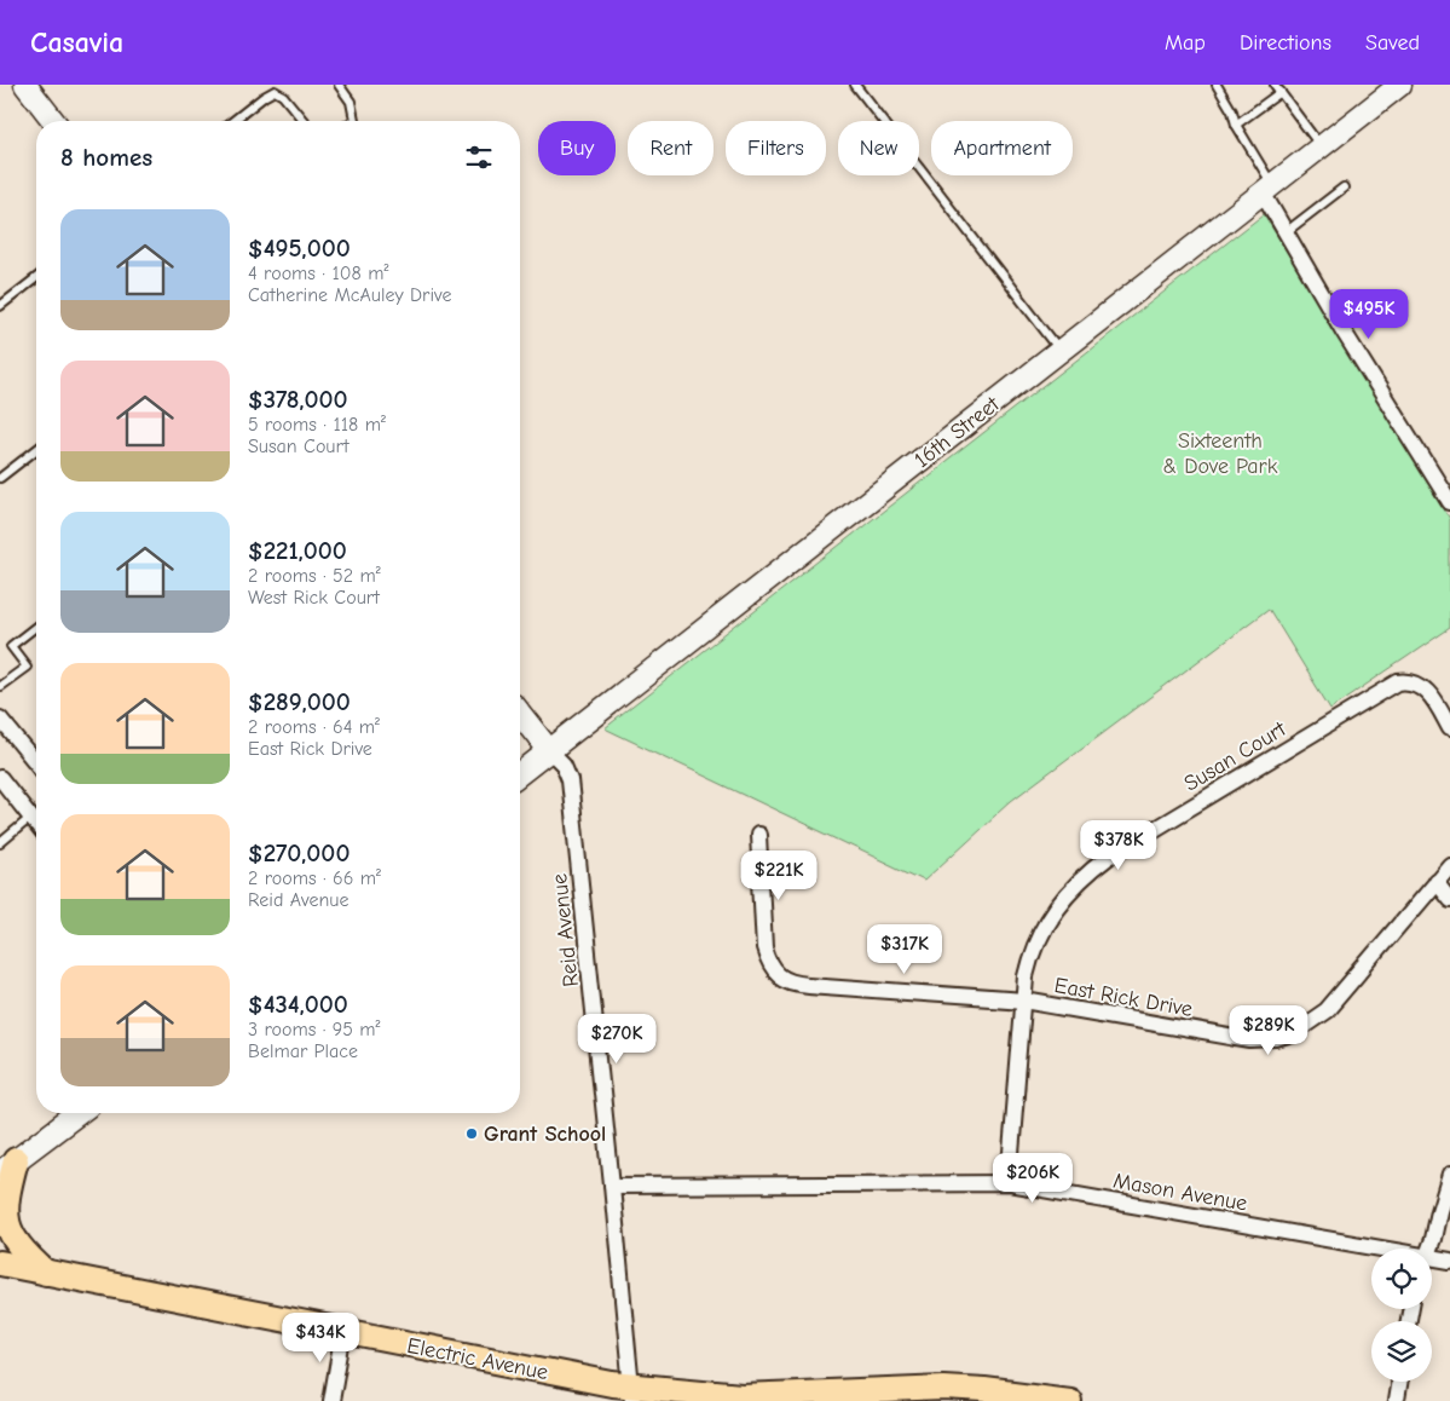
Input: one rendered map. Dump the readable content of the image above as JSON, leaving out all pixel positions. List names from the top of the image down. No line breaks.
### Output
{"streets":{"main road":["Electric Avenue"],"street":["16th Street","Susan Court","Reid Avenue","East Rick Drive","Mason Avenue"]},"crossings":[["16th Street","Reid Avenue"],["Susan Court","East Rick Drive"],["Susan Court","Mason Avenue"],["Reid Avenue","Mason Avenue"],["Reid Avenue","Electric Avenue"]],"parks":["Sixteenth & Dove Park"],"places":["Grant School"],"page":{"header":"Casavia","nav":["Map","Directions","Saved"],"chip":["Buy","Rent","Filters","New","Apartment"],"heading":"8 homes","list":[{"name":"$495,000","note":"4 rooms · 108 m² · Catherine McAuley Drive"},{"name":"$378,000","note":"5 rooms · 118 m² · Susan Court"},{"name":"$221,000","note":"2 rooms · 52 m² · West Rick Court"},{"name":"$289,000","note":"2 rooms · 64 m² · East Rick Drive"},{"name":"$270,000","note":"2 rooms · 66 m² · Reid Avenue"},{"name":"$434,000","note":"3 rooms · 95 m² · Belmar Place"}],"price":["$495K","$378K","$221K","$317K","$289K","$270K","$206K","$434K"]}}
